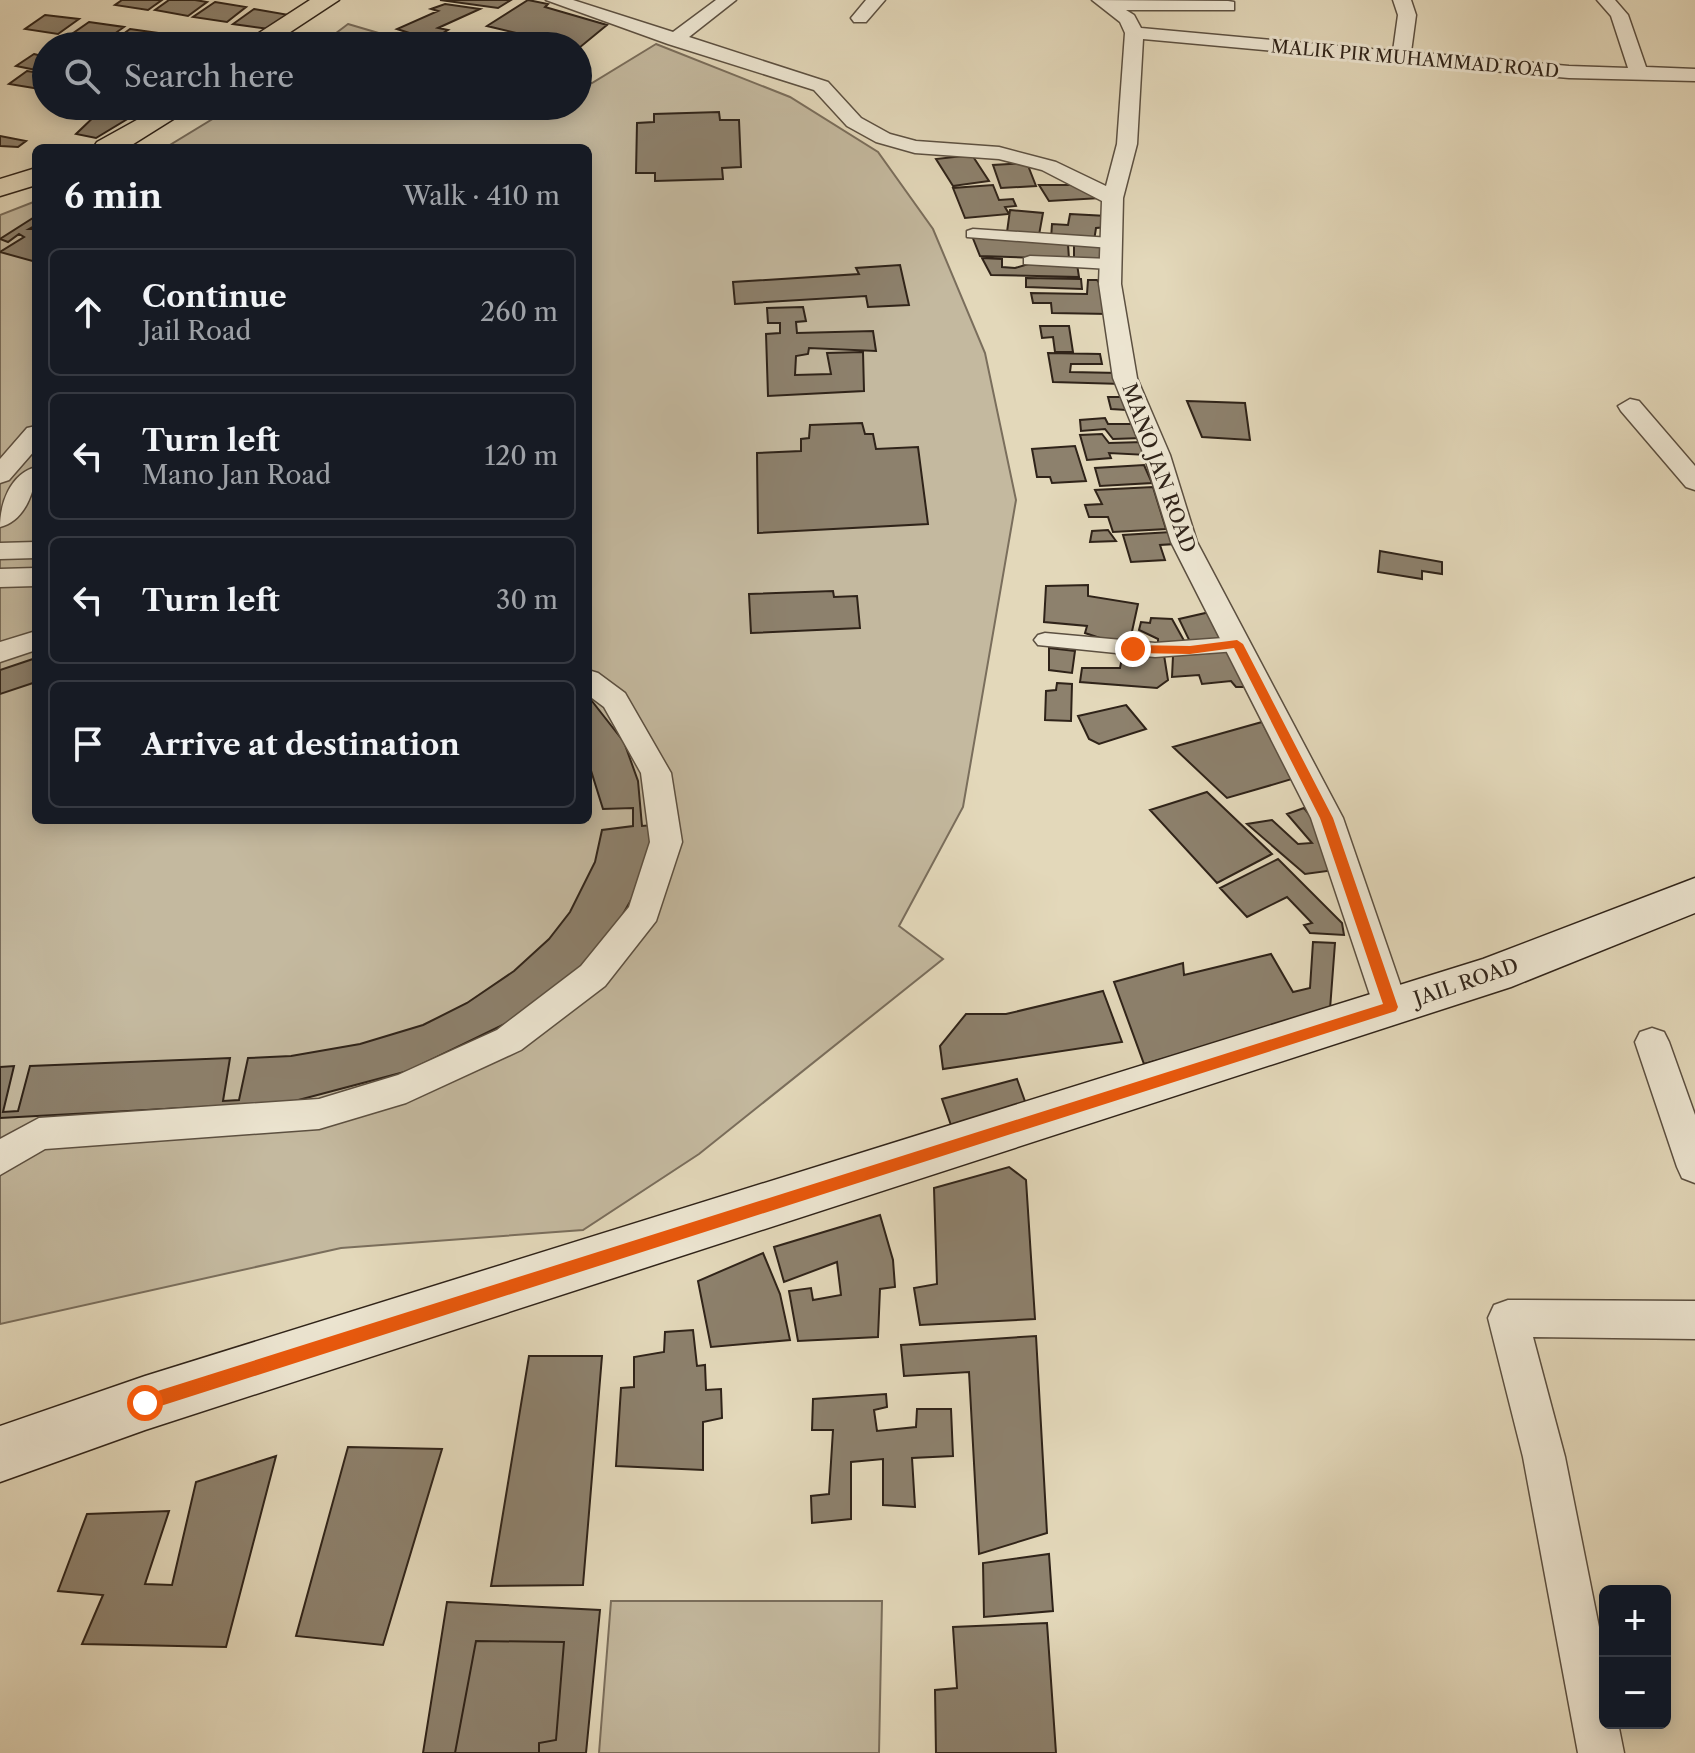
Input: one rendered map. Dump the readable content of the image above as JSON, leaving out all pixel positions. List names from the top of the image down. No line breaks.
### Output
{"streets":{"main road":["JAIL ROAD"],"street":["MALIK PIR MUHAMMAD ROAD","MANO JAN ROAD"]},"crossings":[["MALIK PIR MUHAMMAD ROAD","MANO JAN ROAD"],["MANO JAN ROAD","JAIL ROAD"]],"page":{"search":"Search here","heading":["6 min","Walk · 410 m"],"list":[["Continue","Jail Road","260 m"],["Turn left","Mano Jan Road","120 m"],["Turn left","30 m"],"Arrive at destination"],"map_buttons":["+","−"]}}
